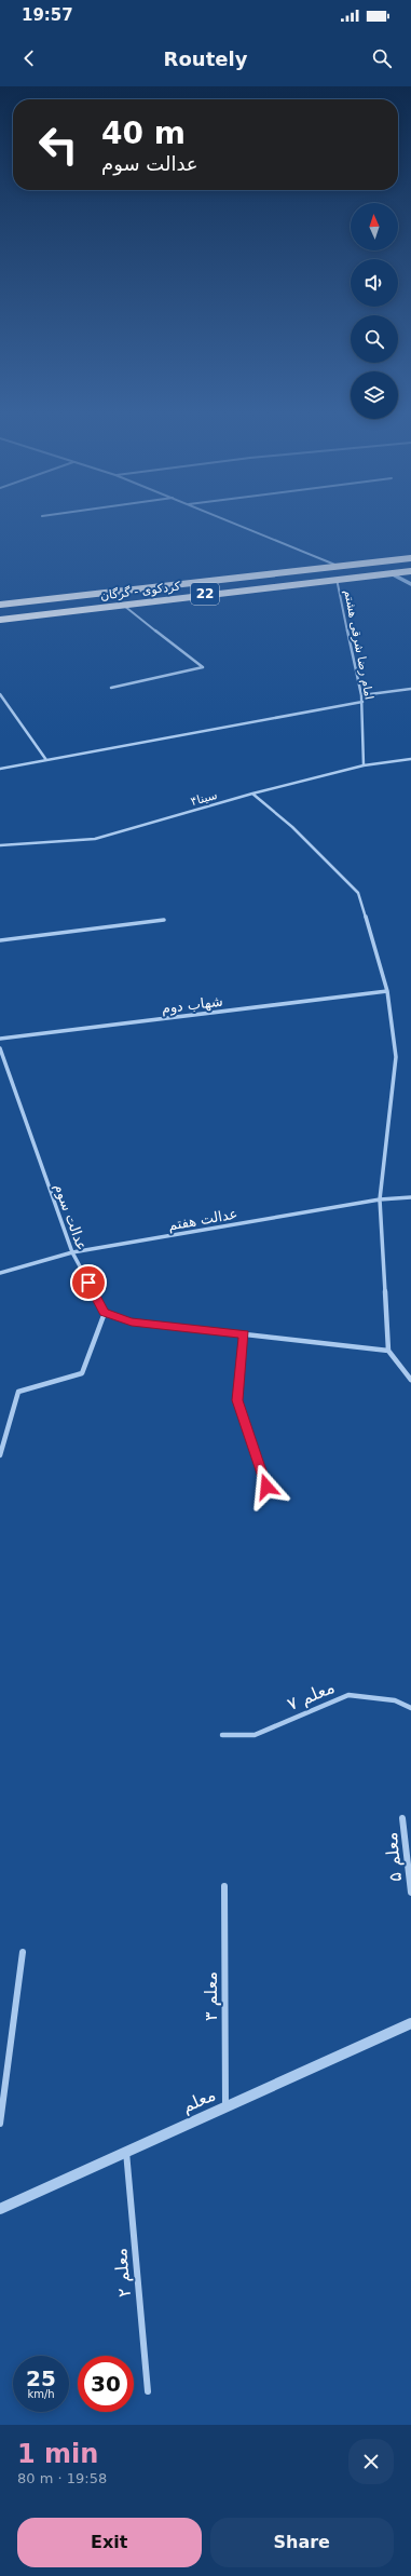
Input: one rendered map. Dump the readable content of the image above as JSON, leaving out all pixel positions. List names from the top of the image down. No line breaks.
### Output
{"streets":{"highway":["کردکوی - گرگان","22"],"street":["امام رضا شرقی هشتم","سینا۳","شهاب دوم","عدالت سوم","عدالت هفتم","معلم ۷","معلم ۵","معلم ۳","معلم","معلم ۲"]},"crossings":[["کردکوی - گرگان","امام رضا شرقی هشتم"],["امام رضا شرقی هشتم","سینا۳"],["عدالت سوم","عدالت هفتم"],["معلم ۳","معلم"],["معلم","معلم ۲"]],"north":"top","page":{"status":"19:57","header":"Routely","turn":["40 m","عدالت سوم"],"speed":"25 km/h","limit":"30","heading":["1 min","80 m · 19:58"],"buttons":["Exit","Share"]}}
